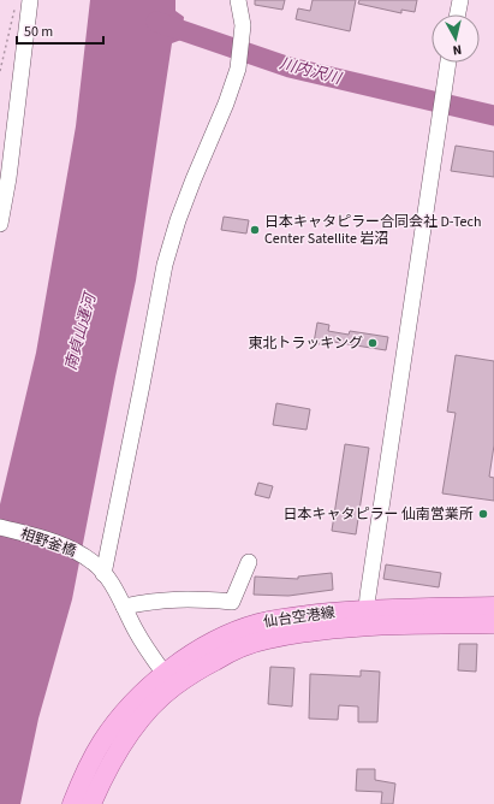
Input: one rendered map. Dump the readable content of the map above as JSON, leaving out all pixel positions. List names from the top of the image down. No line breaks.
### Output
{"streets":{"main road":["仙台空港線"],"street":["相野釜橋"]},"water":["川内沢川","南貞山運河"],"places":["日本キャタピラー合同会社 D-Tech Center Satellite 岩沼","東北トラッキング","日本キャタピラー 仙南営業所"],"scale_bar":"50 m","north":"bottom"}
